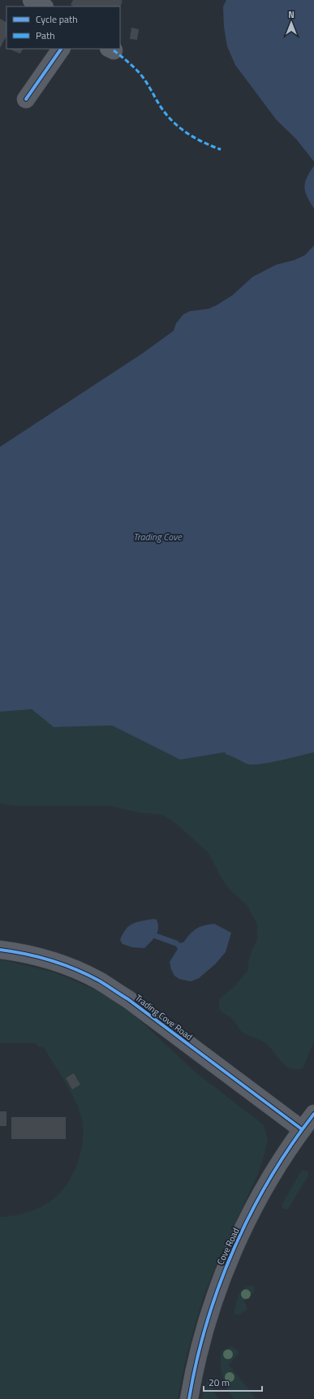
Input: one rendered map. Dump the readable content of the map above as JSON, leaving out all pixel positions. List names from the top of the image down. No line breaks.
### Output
{"streets":{"street":["Trading Cove Road","Cove Road"]},"crossings":[["Trading Cove Road","Cove Road"]],"water":["Trading Cove"],"legend":["Cycle path","Path"],"scale_bar":"20 m","north":"top"}
